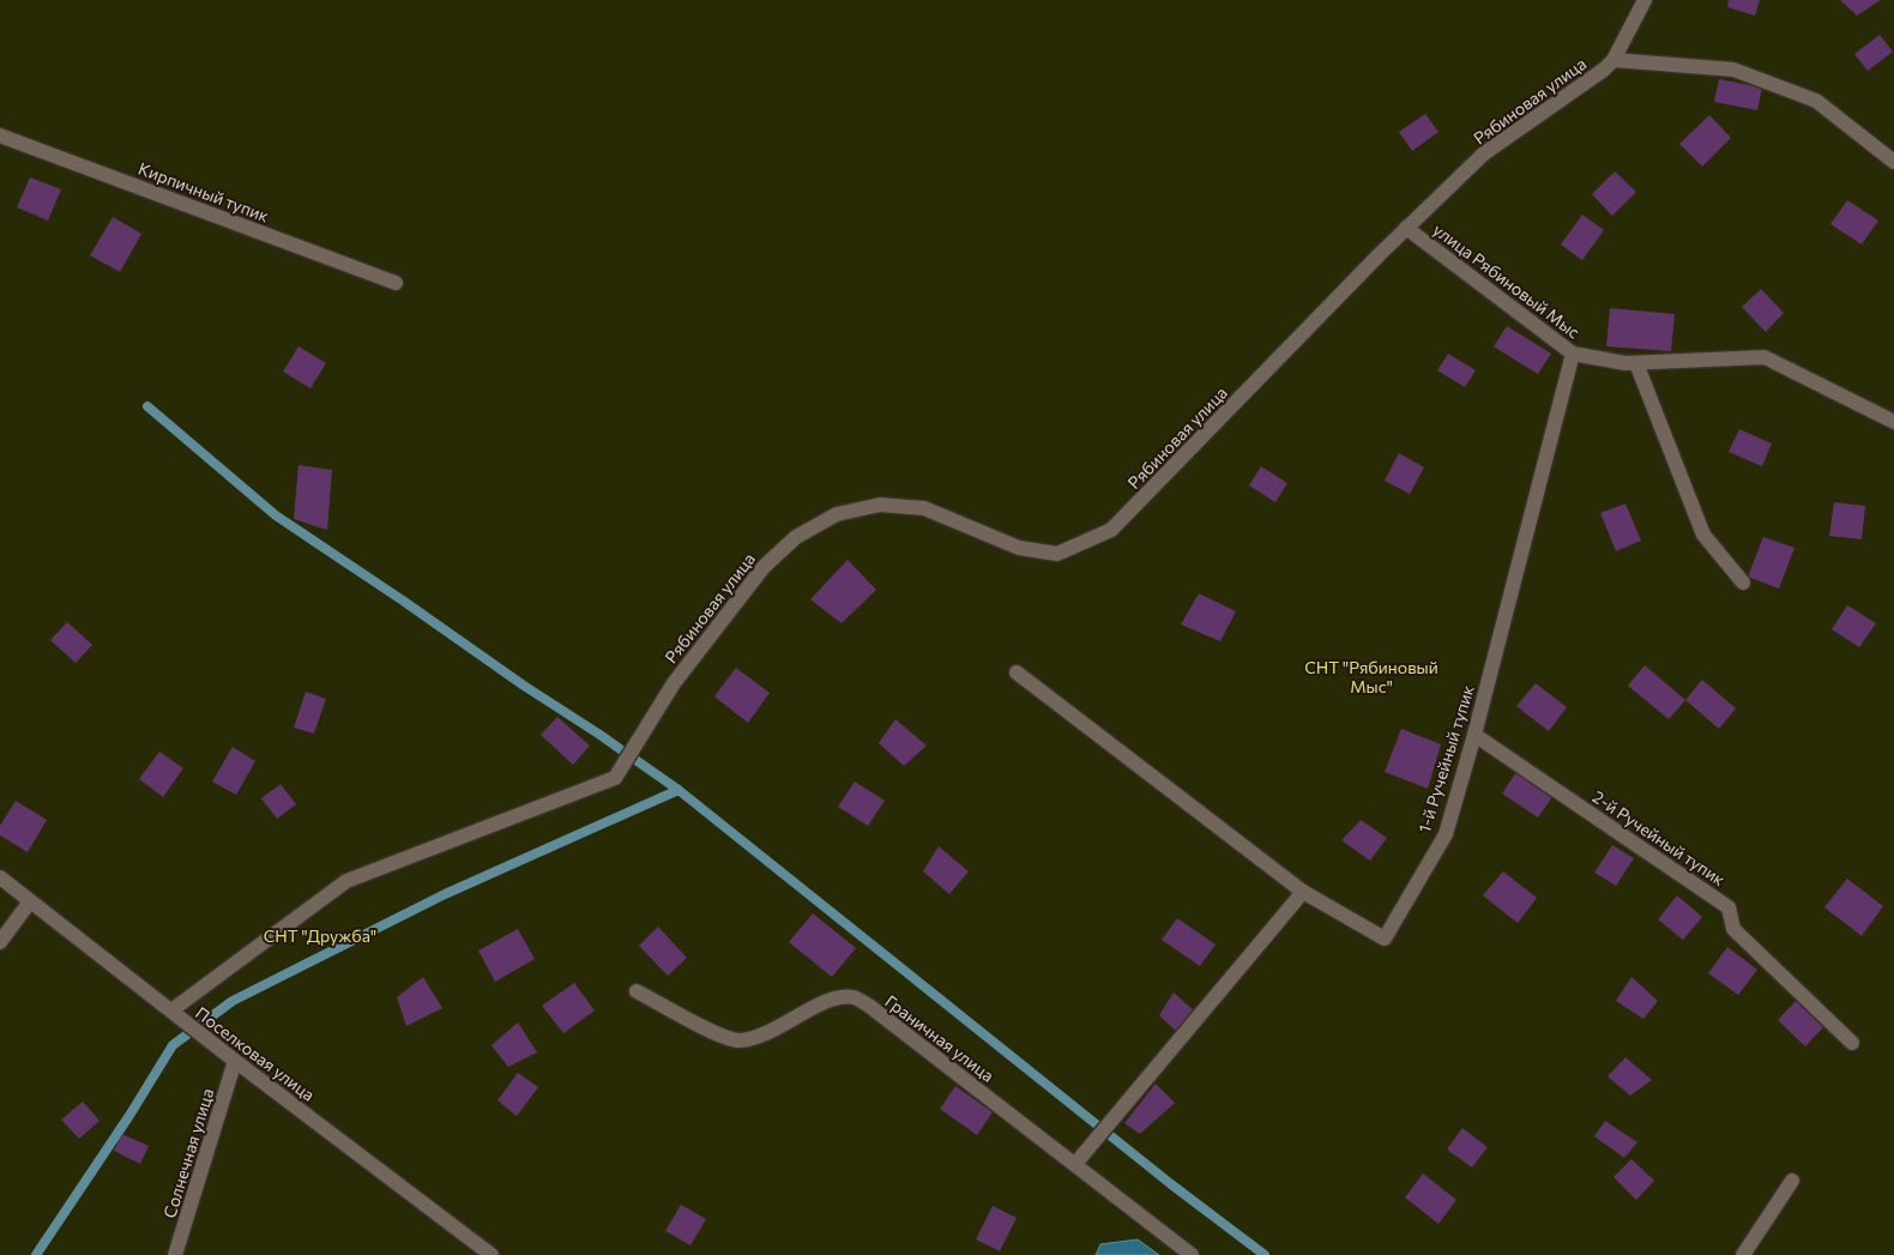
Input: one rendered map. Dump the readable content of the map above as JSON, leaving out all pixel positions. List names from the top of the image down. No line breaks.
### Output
{"streets":{"street":["Рябиновая улица","Кирпичный тупик","улица Рябиновый Мыс","1-й Ручейный тупик","2-й Ручейный тупик","Граничная улица","Поселковая улица","Солнечная улица"]},"crossings":[["Рябиновая улица","улица Рябиновый Мыс"],["Рябиновая улица","Поселковая улица"],["улица Рябиновый Мыс","1-й Ручейный тупик"],["1-й Ручейный тупик","2-й Ручейный тупик"],["Поселковая улица","Солнечная улица"]],"parks":["СНТ \"Рябиновый Мыс\"","СНТ \"Дружба\""]}
